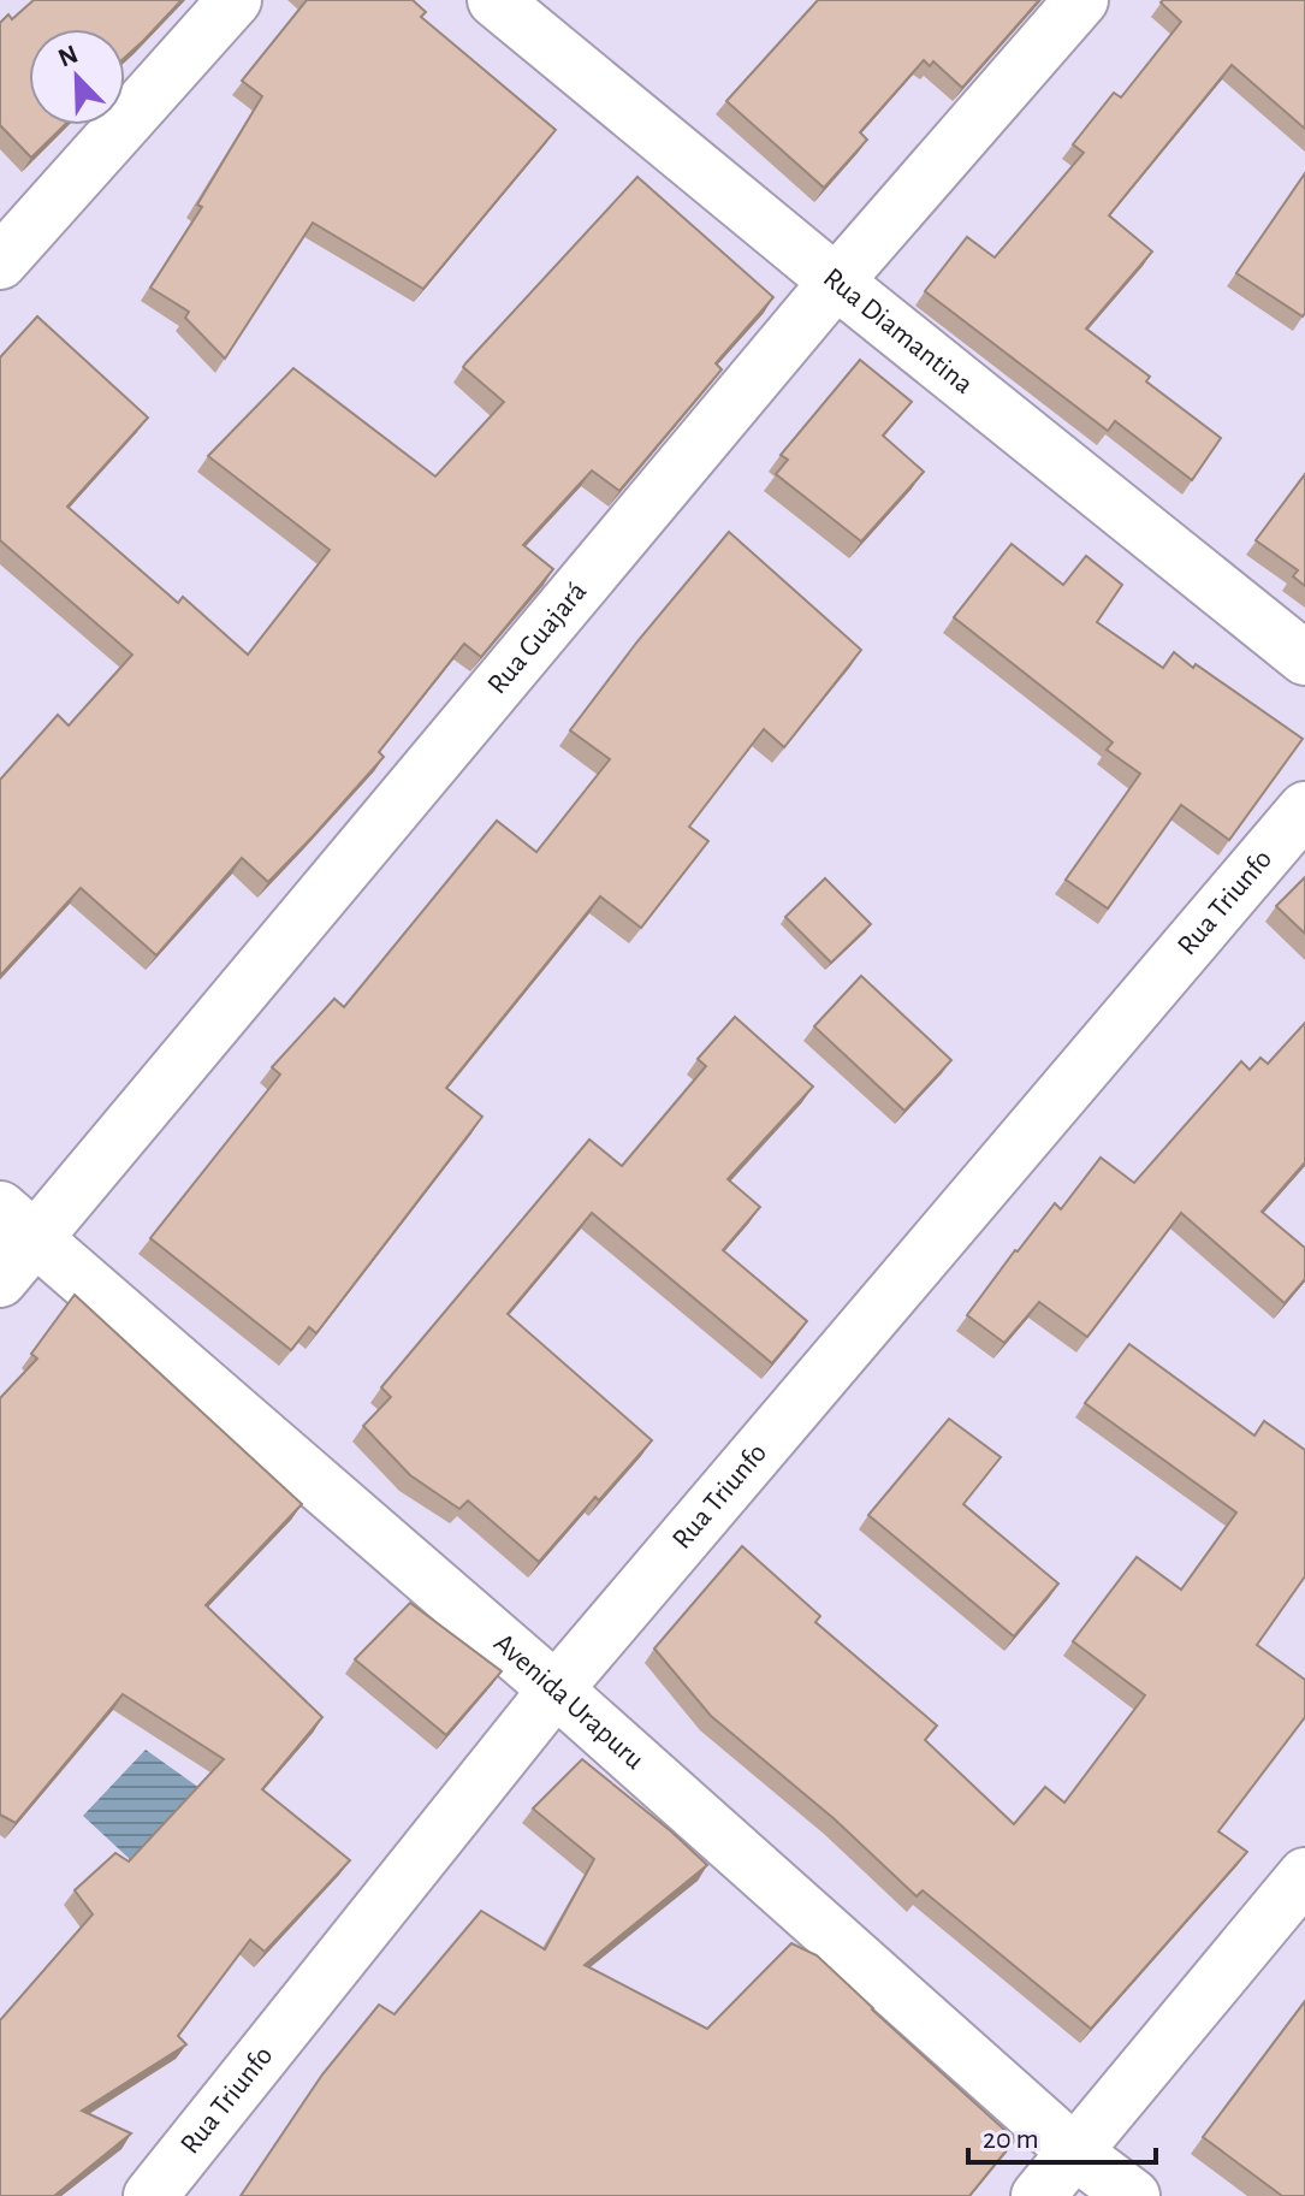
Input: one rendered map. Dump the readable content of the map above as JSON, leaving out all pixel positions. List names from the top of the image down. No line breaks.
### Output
{"streets":{"street":["Rua Diamantina","Rua Guajará","Rua Triunfo","Avenida Urapuru"]},"crossings":[["Rua Diamantina","Rua Guajará"],["Rua Guajará","Avenida Urapuru"],["Rua Triunfo","Avenida Urapuru"]],"scale_bar":"20 m","north":"top left"}
